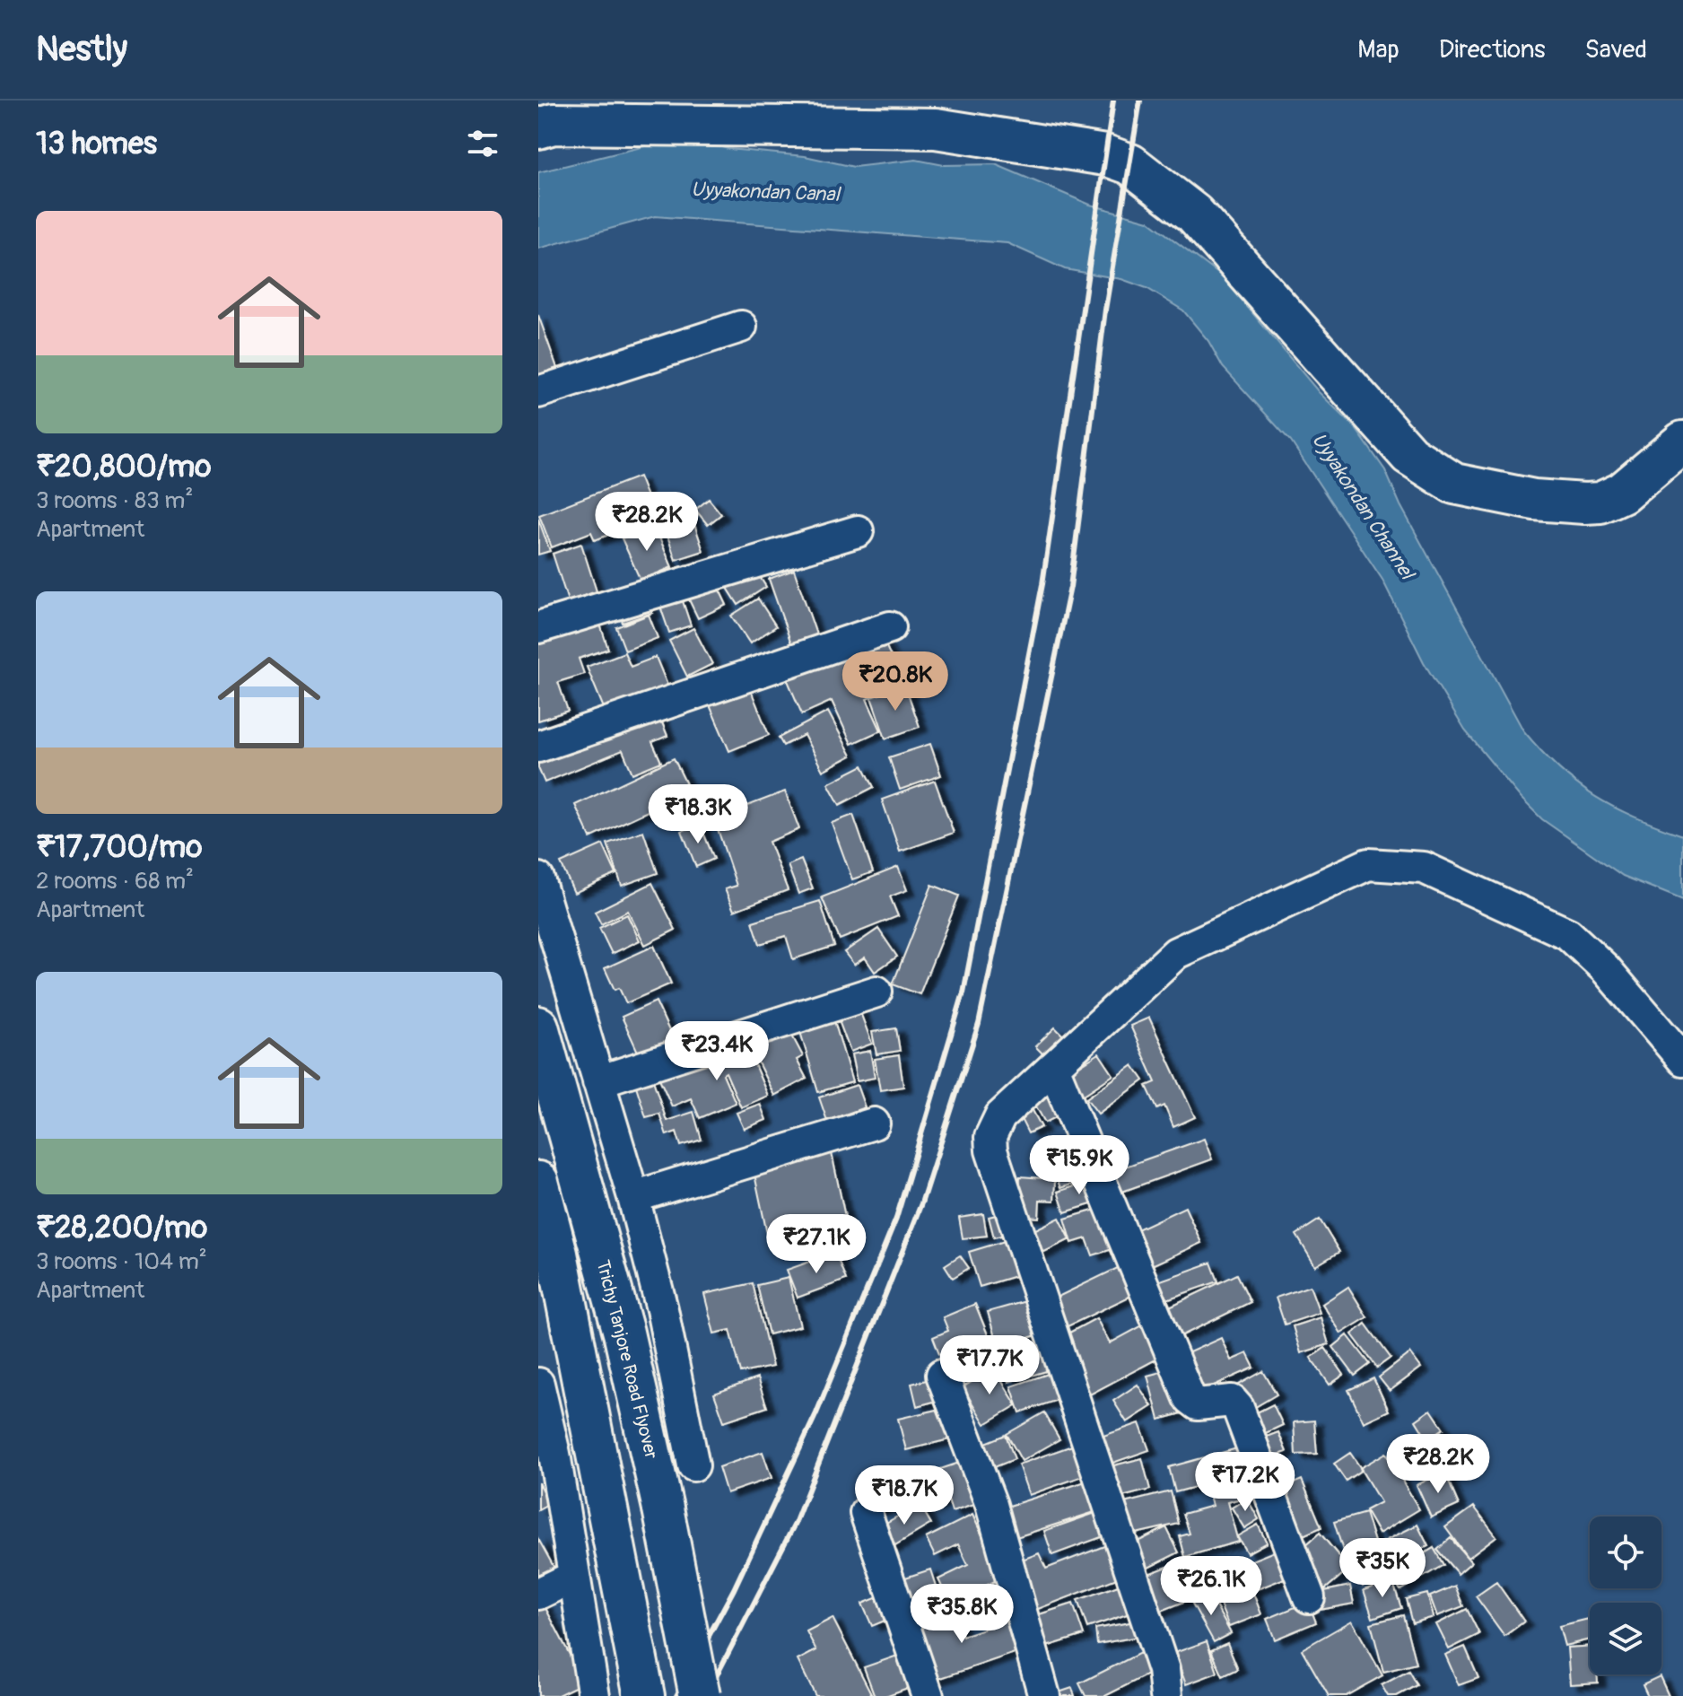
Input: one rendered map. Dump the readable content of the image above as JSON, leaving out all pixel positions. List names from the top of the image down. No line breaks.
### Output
{"streets":{"main road":["Trichy Tanjore Road Flyover"]},"water":["Uyyakondan Canal","Uyyakondan Channel"],"page":{"header":"Nestly","nav":["Map","Directions","Saved"],"heading":"13 homes","list":[{"name":"₹20,800/mo","note":"3 rooms · 83 m² · Apartment"},{"name":"₹17,700/mo","note":"2 rooms · 68 m² · Apartment"},{"name":"₹28,200/mo","note":"3 rooms · 104 m² · Apartment"}],"price":["₹28.2K","₹20.8K","₹18.3K","₹23.4K","₹15.9K","₹27.1K","₹17.7K","₹28.2K","₹17.2K","₹18.7K","₹35K","₹26.1K","₹35.8K"]}}
